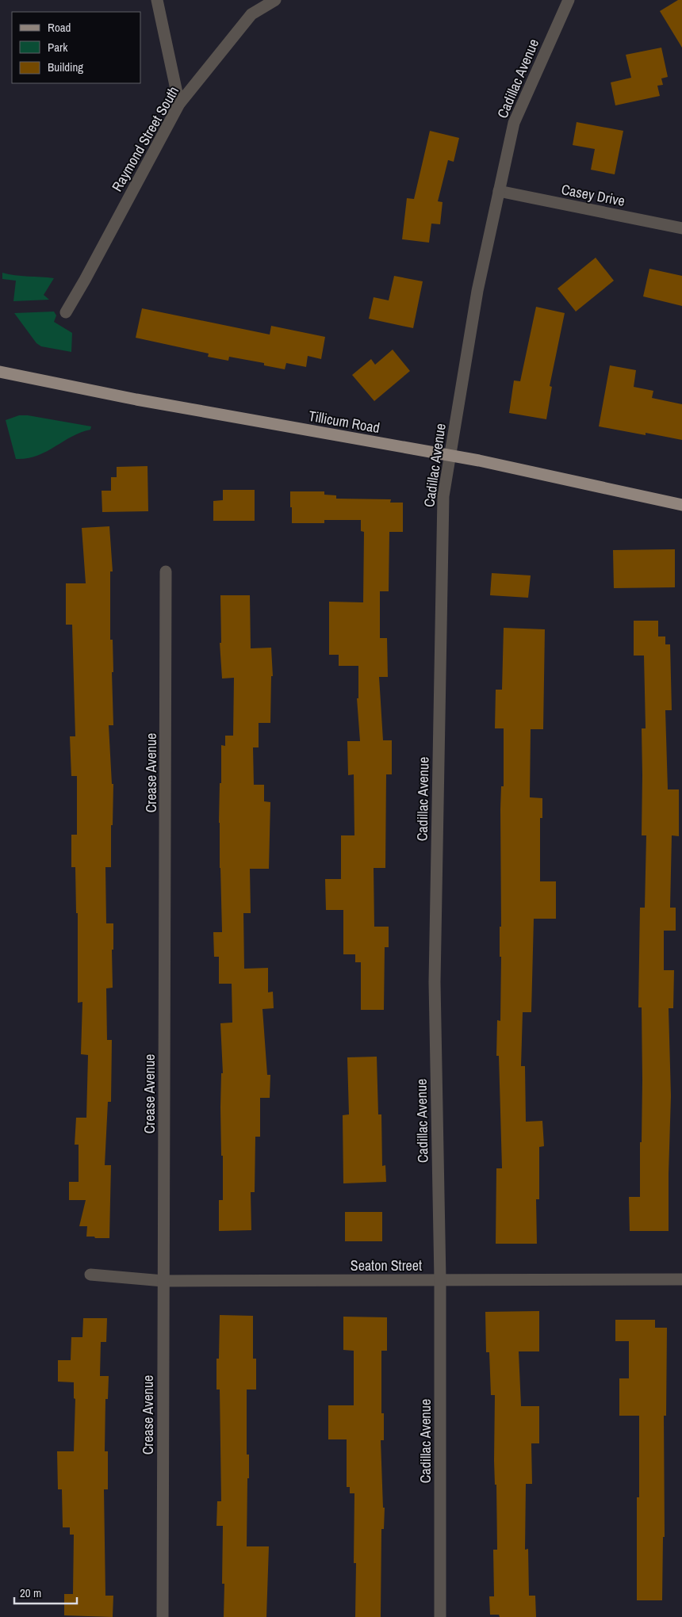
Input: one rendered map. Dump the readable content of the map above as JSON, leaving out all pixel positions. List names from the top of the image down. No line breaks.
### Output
{"streets":{"main road":["Tillicum Road"],"street":["Cadillac Avenue","Raymond Street South","Casey Drive","Crease Avenue","Seaton Street"]},"crossings":[["Cadillac Avenue","Casey Drive"],["Cadillac Avenue","Tillicum Road"],["Cadillac Avenue","Seaton Street"],["Crease Avenue","Seaton Street"]],"legend":["Road","Park","Building"],"scale_bar":"20 m"}
